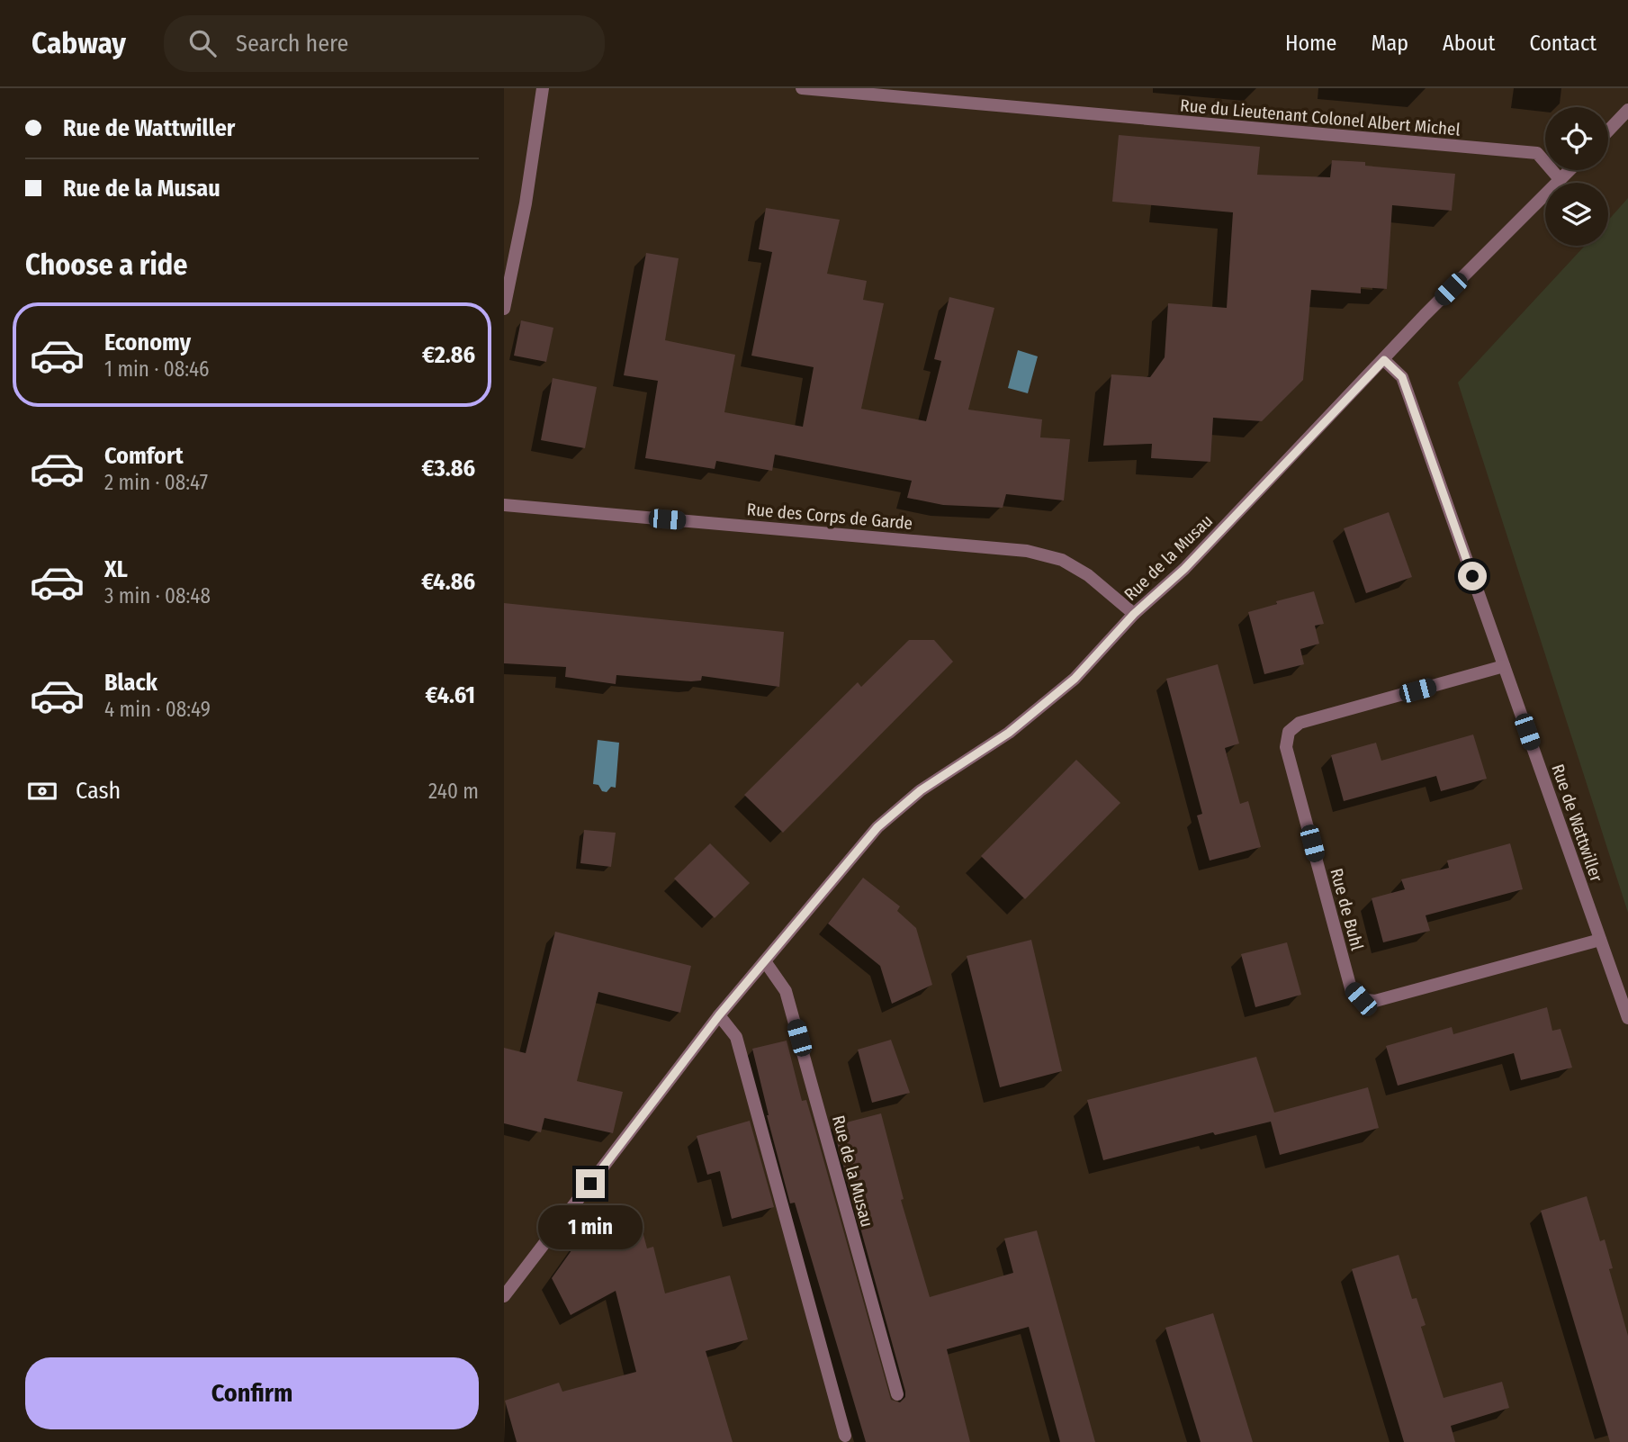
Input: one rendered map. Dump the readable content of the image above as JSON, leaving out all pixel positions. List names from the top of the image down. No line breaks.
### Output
{"streets":{"street":["Rue du Lieutenant Colonel Albert Michel","Rue des Corps de Garde","Rue de la Musau","Rue de Wattwiller","Rue de Buhl"]},"crossings":[["Rue du Lieutenant Colonel Albert Michel","Rue de la Musau"],["Rue des Corps de Garde","Rue de la Musau"],["Rue de la Musau","Rue de Wattwiller"],["Rue de Wattwiller","Rue de Buhl"]],"page":{"header":"Cabway","search":"Search here","nav":["Home","Map","About","Contact"],"banner":["Rue de Wattwiller","Rue de la Musau"],"heading":"Choose a ride","list":[{"name":"Economy","note":"1 min · 08:46","value":"€2.86"},{"name":"Comfort","note":"2 min · 08:47","value":"€3.86"},{"name":"XL","note":"3 min · 08:48","value":"€4.86"},{"name":"Black","note":"4 min · 08:49","value":"€4.61"}],"pay":["Cash","240 m"],"bubble":"1 min","buttons":"Confirm"}}
